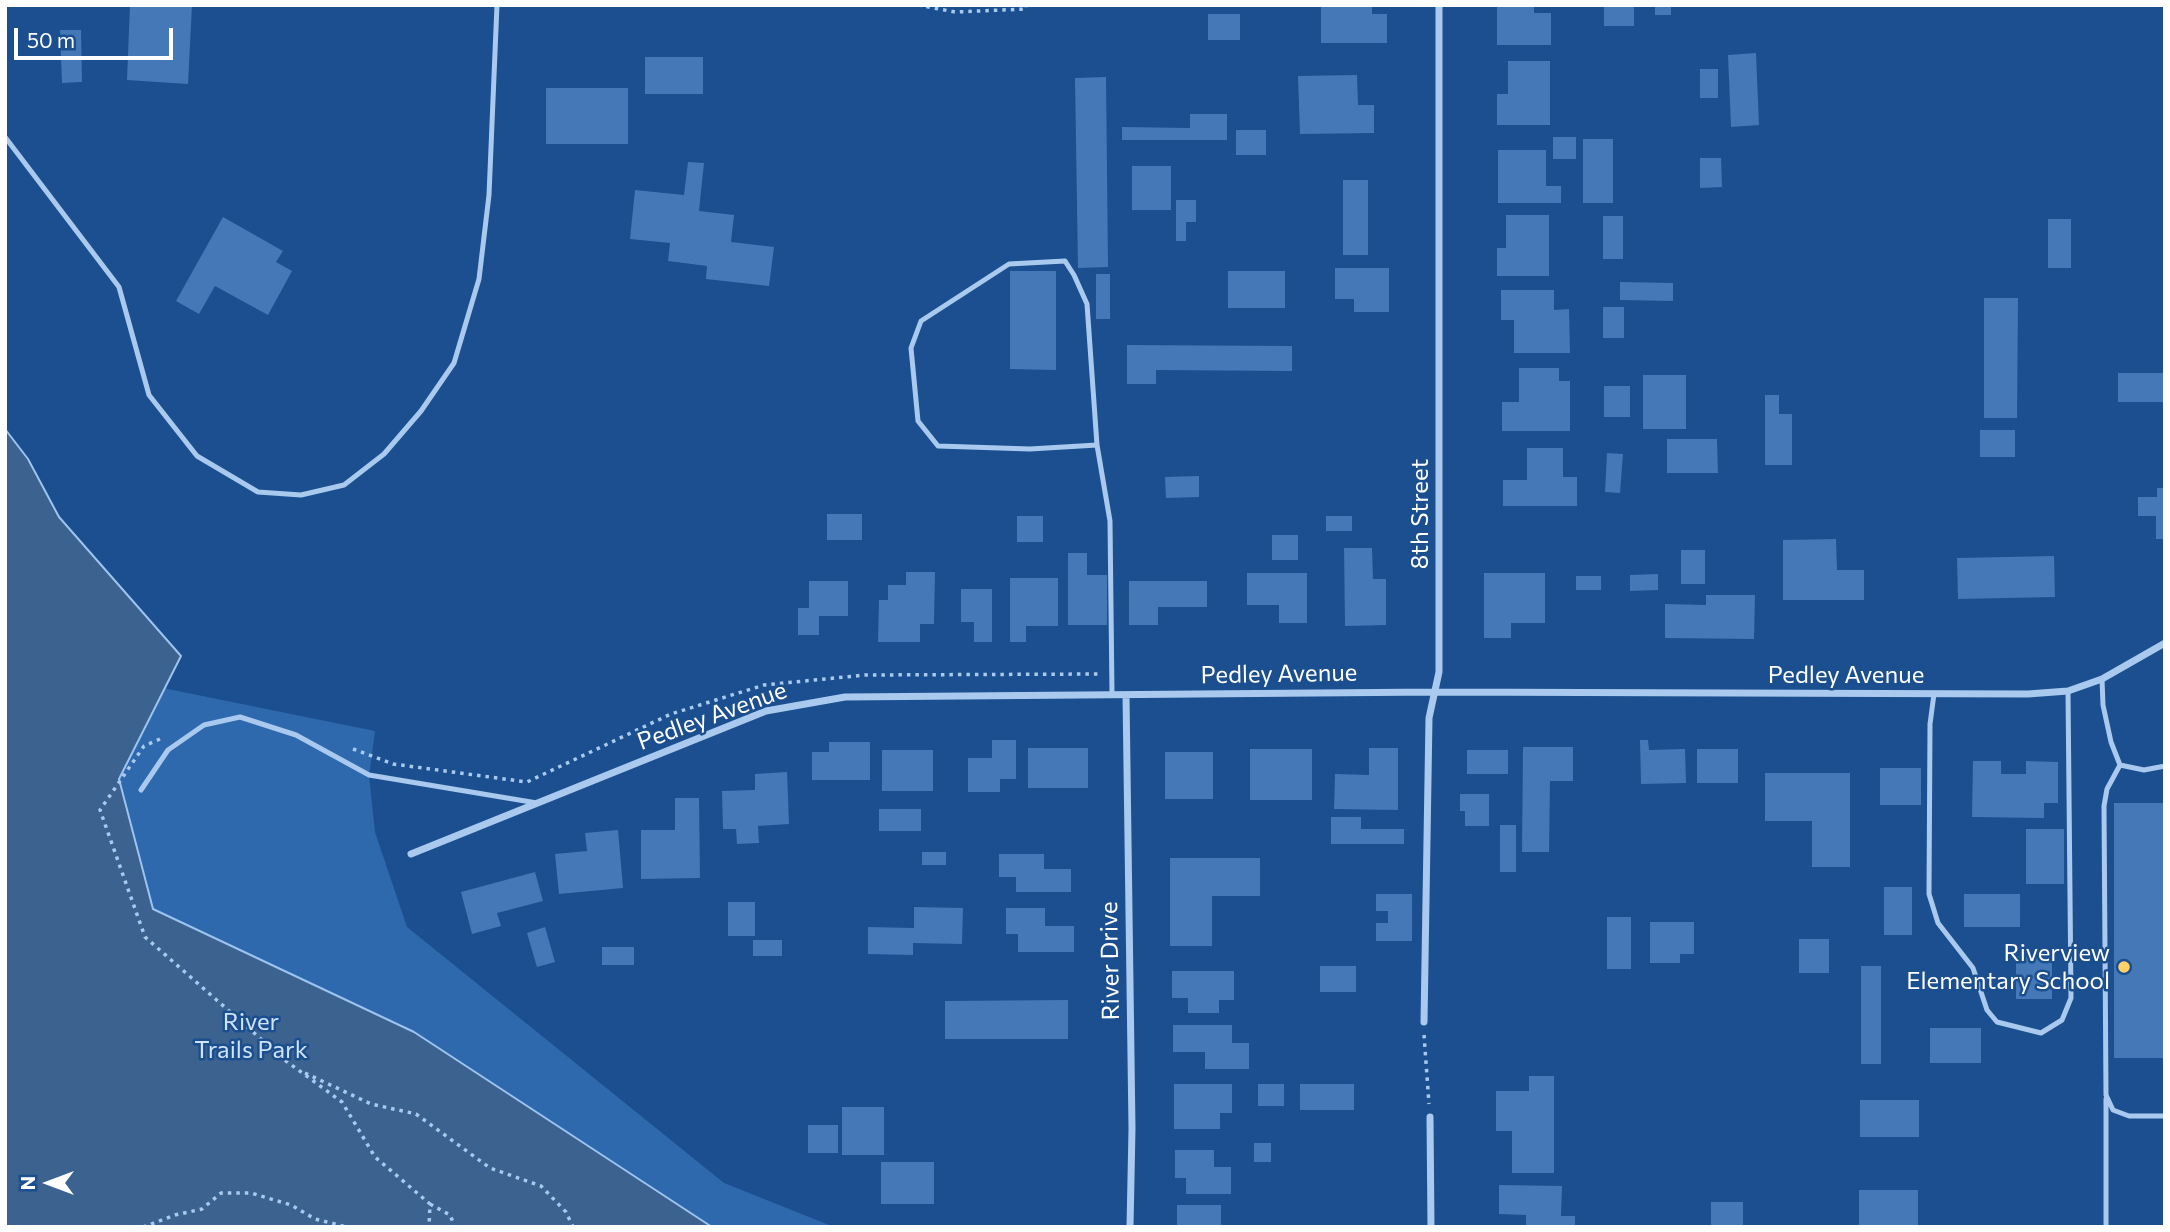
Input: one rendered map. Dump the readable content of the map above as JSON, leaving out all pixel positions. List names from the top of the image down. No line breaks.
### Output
{"streets":{"street":["8th Street","Pedley Avenue","River Drive"]},"crossings":[["8th Street","Pedley Avenue"],["Pedley Avenue","River Drive"]],"parks":["River Trails Park"],"places":["Riverview Elementary School"],"scale_bar":"50 m","north":"left"}
